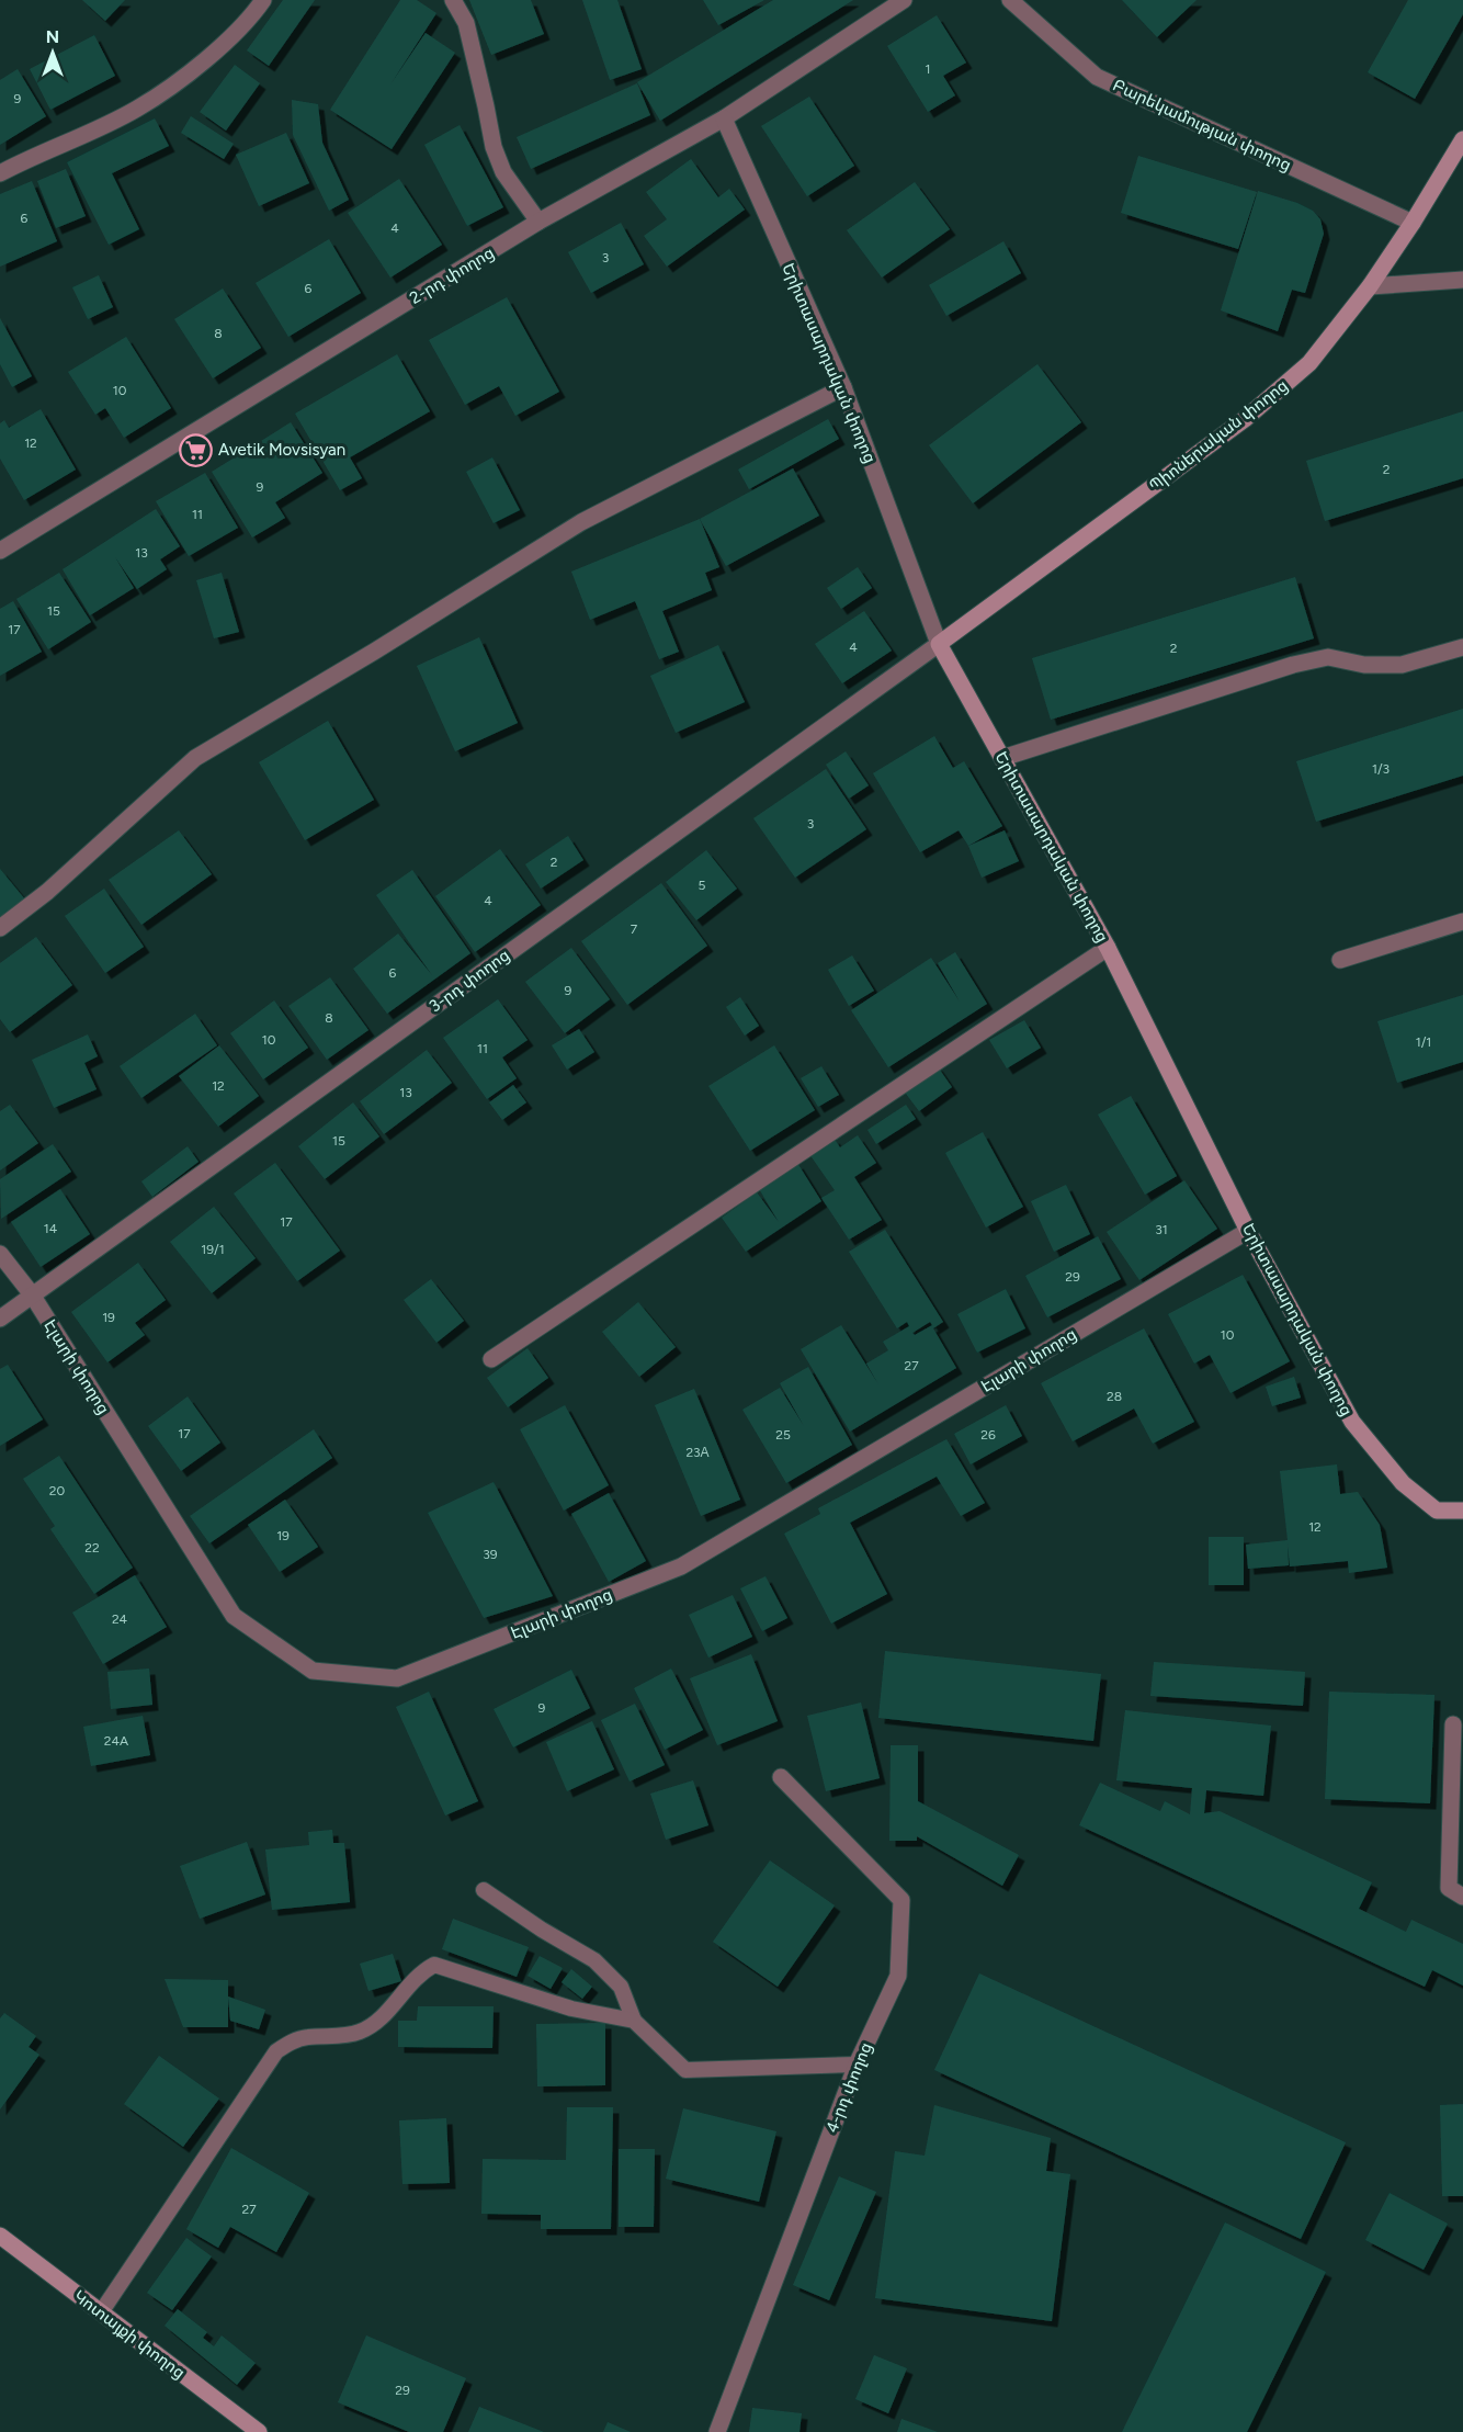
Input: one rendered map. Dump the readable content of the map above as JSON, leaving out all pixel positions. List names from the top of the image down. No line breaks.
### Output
{"streets":{"street":["Բարեկամության փողոց","2-րդ փողոց","Երիտասարդական փողոց","Պիոներական փողոց","3-րդ փողոց","Էլարի փողոց","4-րդ փողոց","Կոտայքի փողոց"]},"crossings":[["Բարեկամության փողոց","Պիոներական փողոց"],["2-րդ փողոց","Երիտասարդական փողոց"],["Երիտասարդական փողոց","Պիոներական փողոց"],["Երիտասարդական փողոց","3-րդ փողոց"],["Երիտասարդական փողոց","Էլարի փողոց"],["Պիոներական փողոց","3-րդ փողոց"],["3-րդ փողոց","Էլարի փողոց"]],"places":{"supermarket":["Avetik Movsisyan"]},"house_numbers":["1","9","6","4","3","6","8","10","12","2","9","11","13","15","17","4","2","1/3","3","2","5","4","7","6","9","8","10","1/1","11","12","13","15","17","14","31","19/1","29","19","10","27","28","17","25","26","23А","20","12","19","22","39","24","9","24A","27","29"],"north":"top"}
